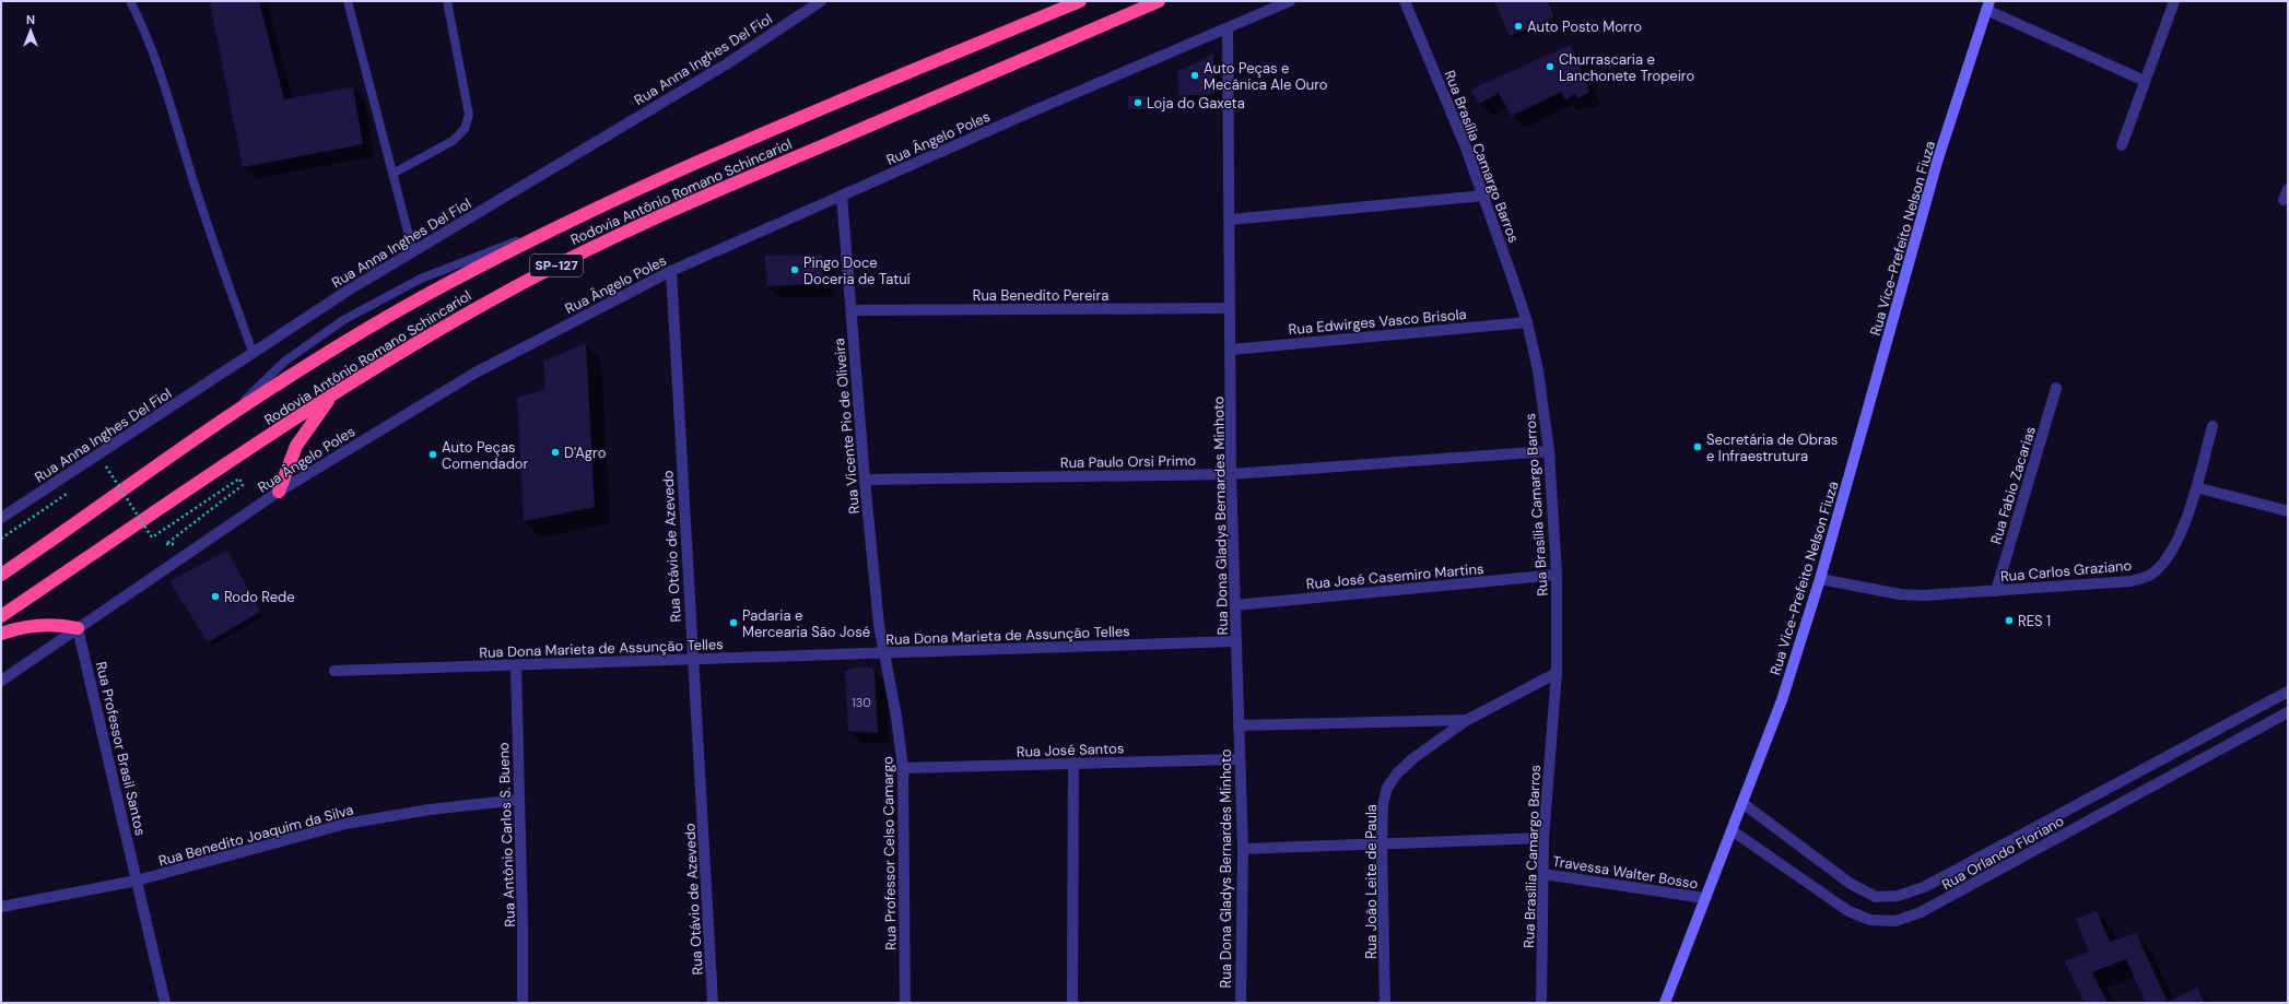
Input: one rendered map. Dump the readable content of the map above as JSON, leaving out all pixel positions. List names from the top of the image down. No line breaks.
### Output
{"streets":{"highway":["Rodovia Antônio Romano Schincariol","SP-127"],"main road":["Rua Vice-Prefeito Nelson Fiuza"],"street":["Rua Anna Inghes Del Fiol","Rua Ângelo Poles","Rua Brasília Camargo Barros","Rua Benedito Pereira","Rua Edwirges Vasco Brisola","Rua Vicente Pio de Oliveira","Rua Paulo Orsi Primo","Rua Fabio Zacarias","Rua Dona Gladys Bernardes Minhoto","Rua Otávio de Azevedo","Rua Carlos Graziano","Rua José Casemiro Martins","Rua Dona Marieta de Assunção Telles","Rua Professor Brasil Santos","Rua José Santos","Rua Benedito Joaquim da Silva","Rua Antônio Carlos S. Bueno","Rua Orlando Floriano","Rua Professor Celso Camargo","Travessa Walter Bosso","Rua João Leite de Paula"]},"crossings":[["Rua Ângelo Poles","Rua Vicente Pio de Oliveira"],["Rua Ângelo Poles","Rua Dona Gladys Bernardes Minhoto"],["Rua Ângelo Poles","Rua Otávio de Azevedo"],["Rua Ângelo Poles","Rua Professor Brasil Santos"],["Rua Brasília Camargo Barros","Rua Edwirges Vasco Brisola"],["Rua Brasília Camargo Barros","Rua Paulo Orsi Primo"],["Rua Brasília Camargo Barros","Rua José Casemiro Martins"],["Rua Brasília Camargo Barros","Travessa Walter Bosso"],["Rua Brasília Camargo Barros","Rua João Leite de Paula"],["Rua Vice-Prefeito Nelson Fiuza","Rua Carlos Graziano"],["Rua Vice-Prefeito Nelson Fiuza","Rua Orlando Floriano"],["Rua Vice-Prefeito Nelson Fiuza","Travessa Walter Bosso"],["Rua Benedito Pereira","Rua Vicente Pio de Oliveira"],["Rua Benedito Pereira","Rua Dona Gladys Bernardes Minhoto"],["Rua Edwirges Vasco Brisola","Rua Dona Gladys Bernardes Minhoto"],["Rua Vicente Pio de Oliveira","Rua Paulo Orsi Primo"],["Rua Vicente Pio de Oliveira","Rua Dona Marieta de Assunção Telles"],["Rua Vicente Pio de Oliveira","Rua Professor Celso Camargo"],["Rua Paulo Orsi Primo","Rua Dona Gladys Bernardes Minhoto"],["Rua Fabio Zacarias","Rua Carlos Graziano"],["Rua Dona Gladys Bernardes Minhoto","Rua José Casemiro Martins"],["Rua Dona Gladys Bernardes Minhoto","Rua Dona Marieta de Assunção Telles"],["Rua Dona Gladys Bernardes Minhoto","Rua José Santos"],["Rua Dona Gladys Bernardes Minhoto","Rua João Leite de Paula"],["Rua Otávio de Azevedo","Rua Dona Marieta de Assunção Telles"],["Rua Dona Marieta de Assunção Telles","Rua Antônio Carlos S. Bueno"],["Rua Dona Marieta de Assunção Telles","Rua Professor Celso Camargo"],["Rua Professor Brasil Santos","Rua Benedito Joaquim da Silva"],["Rua José Santos","Rua Professor Celso Camargo"],["Rua Benedito Joaquim da Silva","Rua Antônio Carlos S. Bueno"]],"places":["Auto Posto Morro","Churrascaria e Lanchonete Tropeiro","Auto Peças e Mecânica Ale Ouro","Loja do Gaxeta","Pingo Doce Doceria de Tatuí","Secretária de Obras e Infraestrutura","D'Agro","Auto Peças Comendador","Rodo Rede","RES 1","Padaria e Mercearia São José"],"house_numbers":["130"],"north":"top"}
